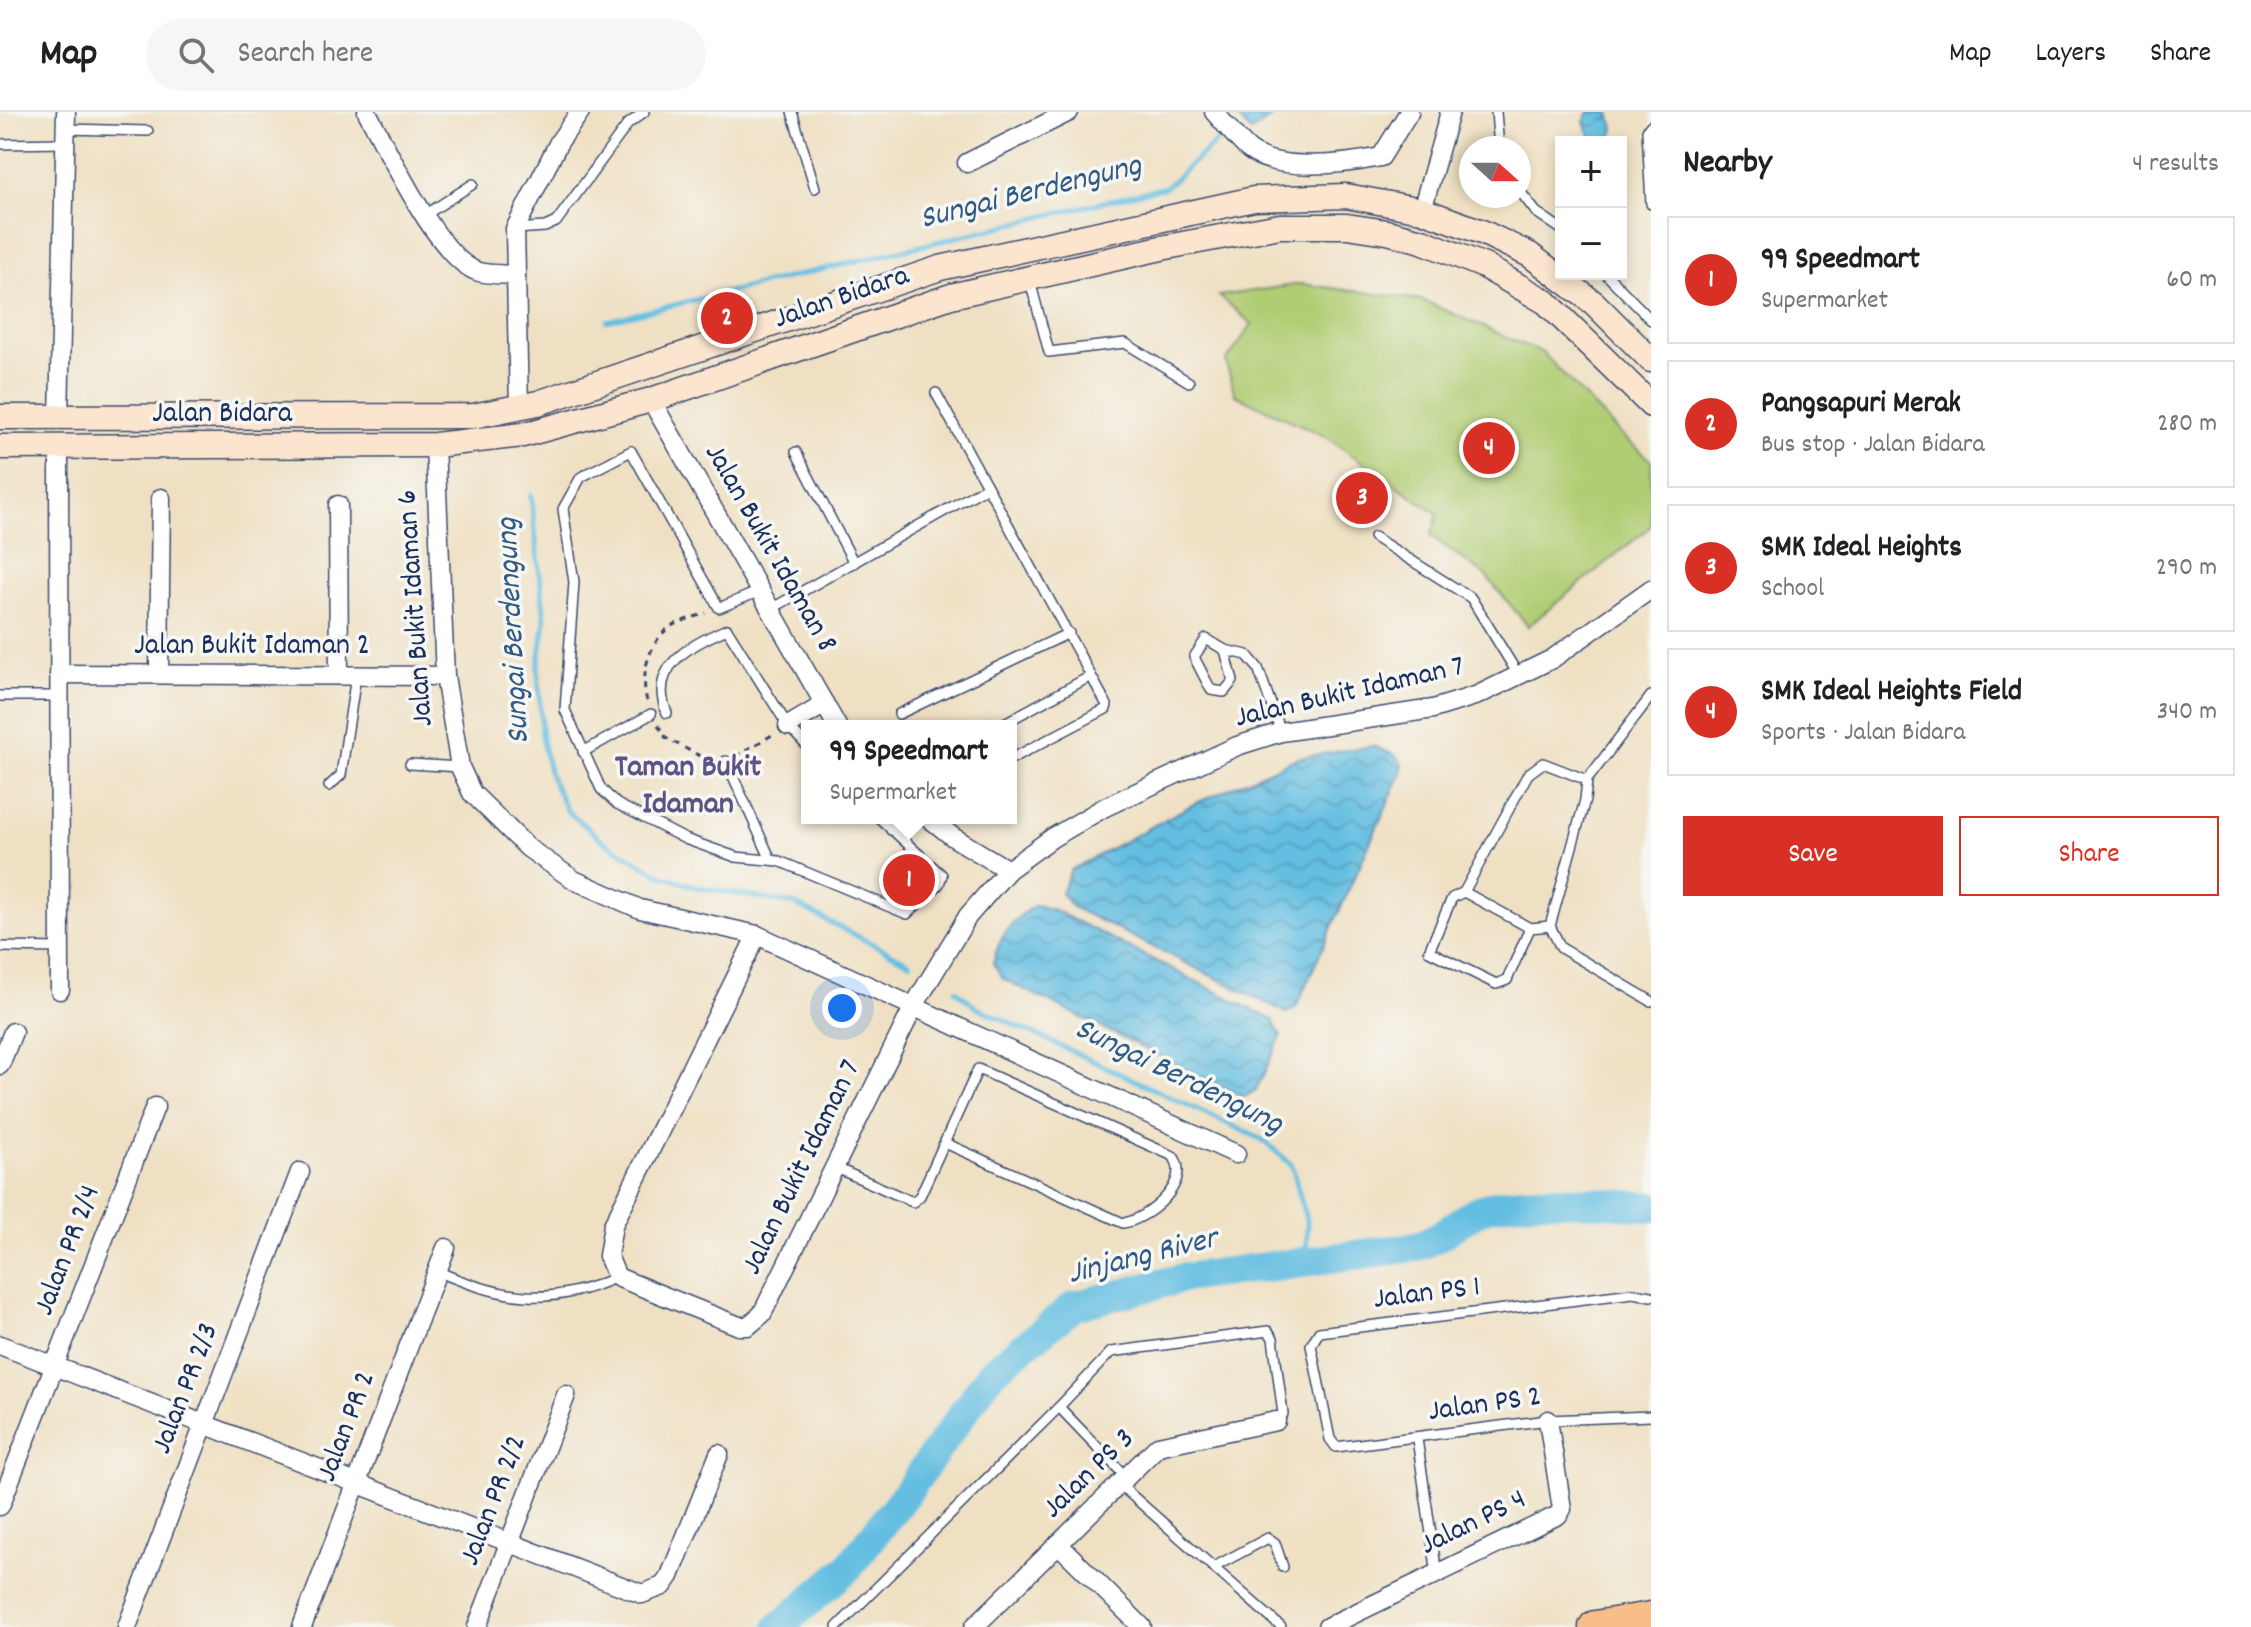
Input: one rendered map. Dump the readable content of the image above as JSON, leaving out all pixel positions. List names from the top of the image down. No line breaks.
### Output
{"streets":{"main road":["Jalan Bidara"],"street":["Jalan Bukit Idaman 8","Jalan Bukit Idaman 6","Jalan Bukit Idaman 2","Jalan Bukit Idaman 7","Jalan PR 2/4","Jalan PR 2/3","Jalan PR 2","Jalan PS 3","Jalan PR 2/2","Jalan PS 4"],"lane":["Jalan PS 1","Jalan PS 2"]},"crossings":[["Jalan Bidara","Jalan Bukit Idaman 8"],["Jalan Bidara","Jalan Bukit Idaman 6"],["Jalan Bukit Idaman 6","Jalan Bukit Idaman 2"],["Jalan Bukit Idaman 6","Jalan Bukit Idaman 7"],["Jalan PS 1","Jalan PS 2"],["Jalan PS 2","Jalan PS 4"]],"districts":["Taman Bukit Idaman"],"water":["Sungai Berdengung","Jinjang River"],"north":"right","page":{"header":"Map","search":"Search here","nav":["Map","Layers","Share"],"heading":["Nearby","4 results"],"map_buttons":["+","−"],"list":[{"mark":"1","name":"99 Speedmart","note":"Supermarket","value":"60 m"},{"mark":"2","name":"Pangsapuri Merak","note":"Bus stop · Jalan Bidara","value":"280 m"},{"mark":"3","name":"SMK Ideal Heights","note":"School","value":"290 m"},{"mark":"4","name":"SMK Ideal Heights Field","note":"Sports · Jalan Bidara","value":"340 m"}],"pins":["2","4","3","1"],"popup":["99 Speedmart","Supermarket"],"buttons":["Save","Share"]}}
